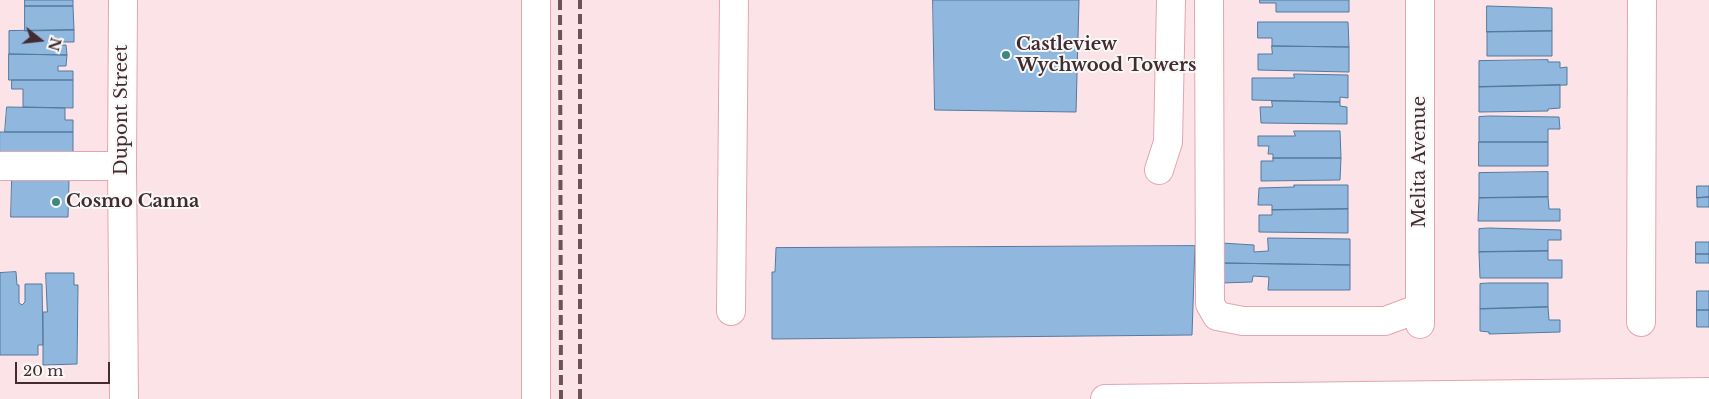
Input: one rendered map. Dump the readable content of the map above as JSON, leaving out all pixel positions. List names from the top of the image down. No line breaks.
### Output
{"streets":{"main road":["Dupont Street","Melita Avenue"]},"places":["Castleview Wychwood Towers","Cosmo Canna"],"scale_bar":"20 m","north":"right"}
